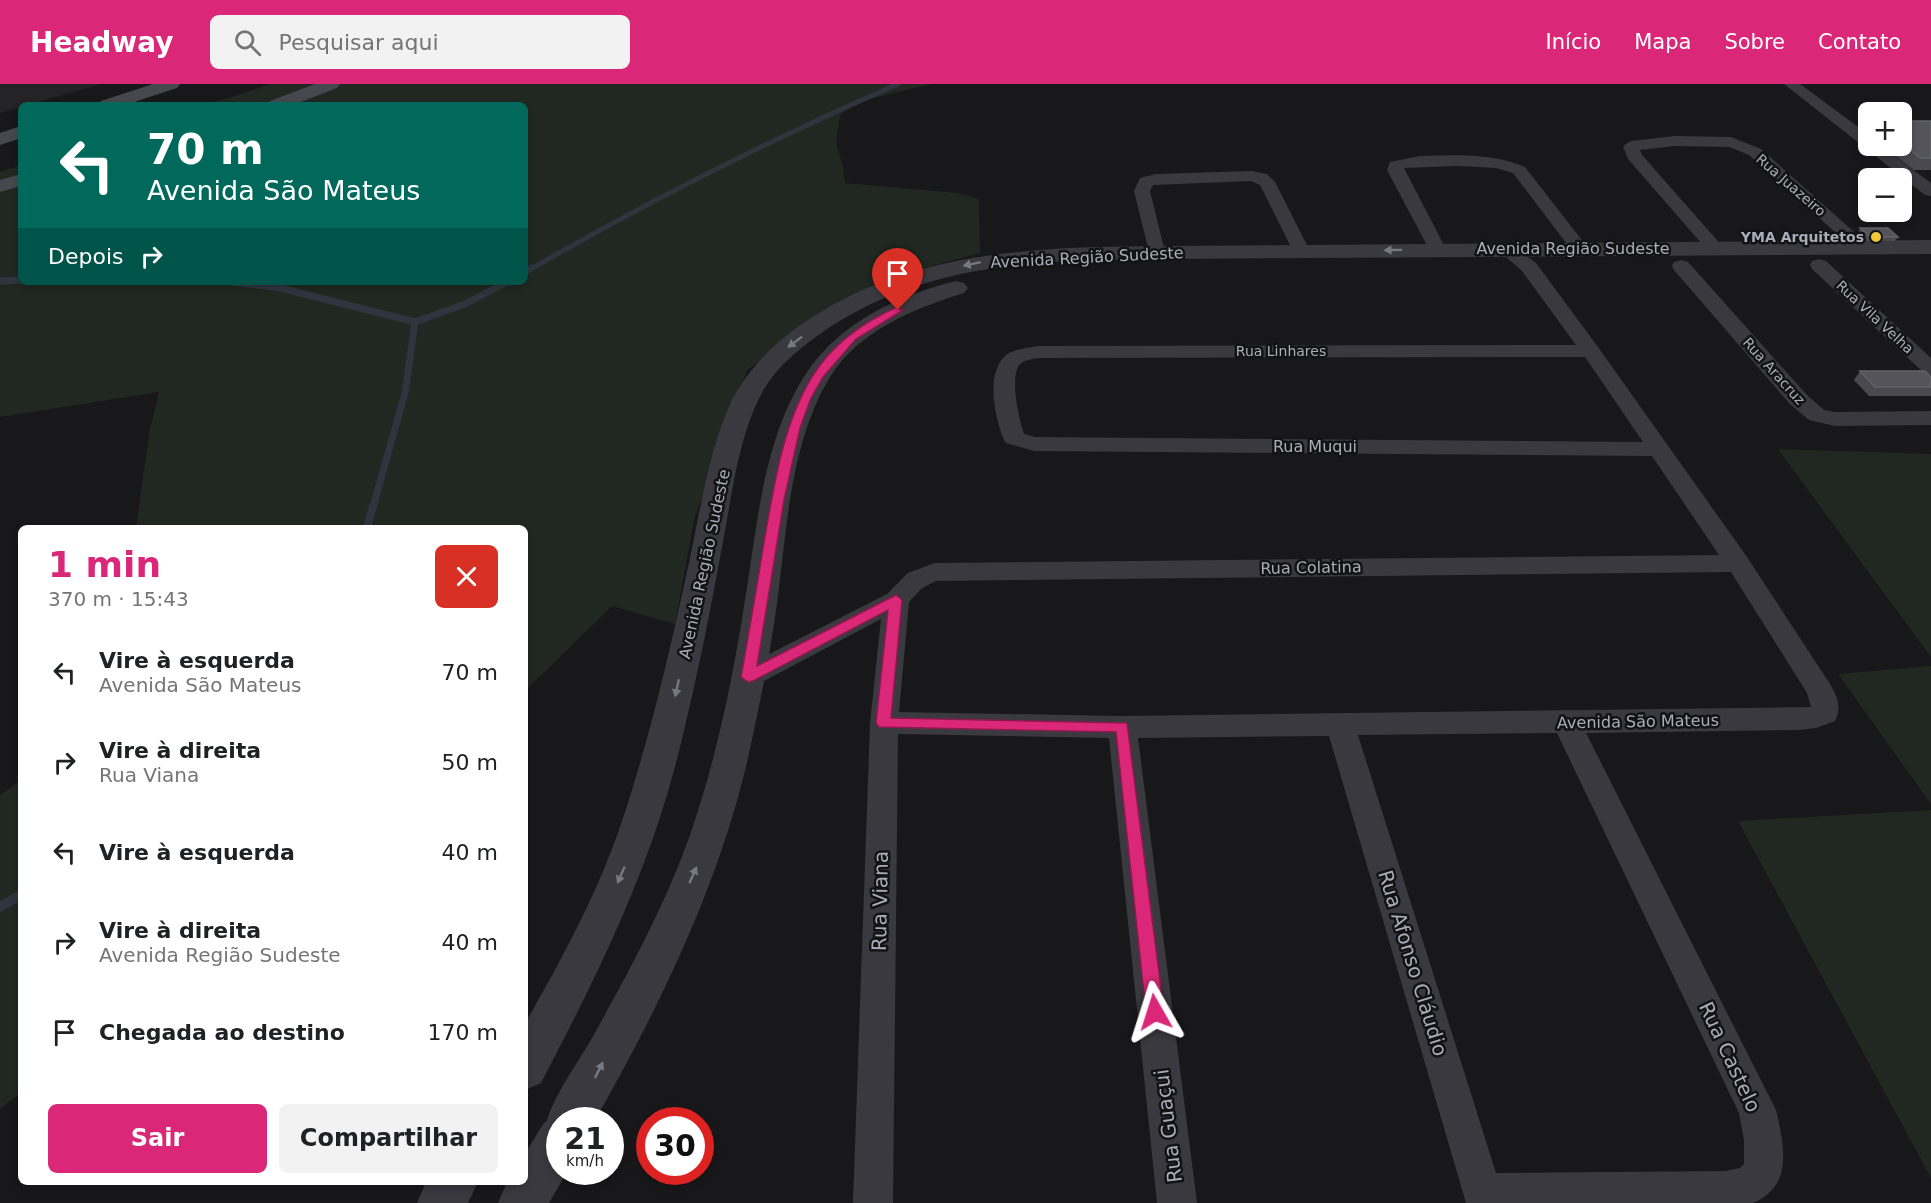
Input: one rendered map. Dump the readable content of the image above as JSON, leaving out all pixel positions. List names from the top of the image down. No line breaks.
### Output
{"streets":{"street":["Rua Juazeiro","Avenida Região Sudeste","Rua Vila Velha","Rua Linhares","Rua Aracruz","Rua Muqui","Rua Colatina","Avenida São Mateus","Rua Viana","Rua Afonso Cláudio","Rua Castelo","Rua Guaçui"]},"crossings":[["Rua Juazeiro","Avenida Região Sudeste"],["Avenida Região Sudeste","Rua Vila Velha"],["Avenida Região Sudeste","Rua Aracruz"],["Avenida Região Sudeste","Rua Colatina"],["Avenida Região Sudeste","Avenida São Mateus"],["Rua Linhares","Rua Muqui"],["Rua Linhares","Avenida São Mateus"],["Rua Muqui","Avenida São Mateus"],["Rua Colatina","Avenida São Mateus"],["Rua Colatina","Rua Viana"],["Avenida São Mateus","Rua Viana"],["Avenida São Mateus","Rua Afonso Cláudio"],["Avenida São Mateus","Rua Castelo"],["Avenida São Mateus","Rua Guaçui"],["Rua Afonso Cláudio","Rua Castelo"]],"places":["YMA Arquitetos"],"page":{"header":"Headway","search":"Pesquisar aqui","nav":["Início","Mapa","Sobre","Contato"],"map_buttons":["+","−"],"turn":["70 m","Avenida São Mateus"],"then":"Depois","heading":["1 min","370 m · 15:43"],"list":[{"name":"Vire à esquerda","note":"Avenida São Mateus","value":"70 m"},{"name":"Vire à direita","note":"Rua Viana","value":"50 m"},{"name":"Vire à esquerda","value":"40 m"},{"name":"Vire à direita","note":"Avenida Região Sudeste","value":"40 m"},{"name":"Chegada ao destino","value":"170 m"}],"buttons":["Sair","Compartilhar"],"speed":"21 km/h","limit":"30"}}
